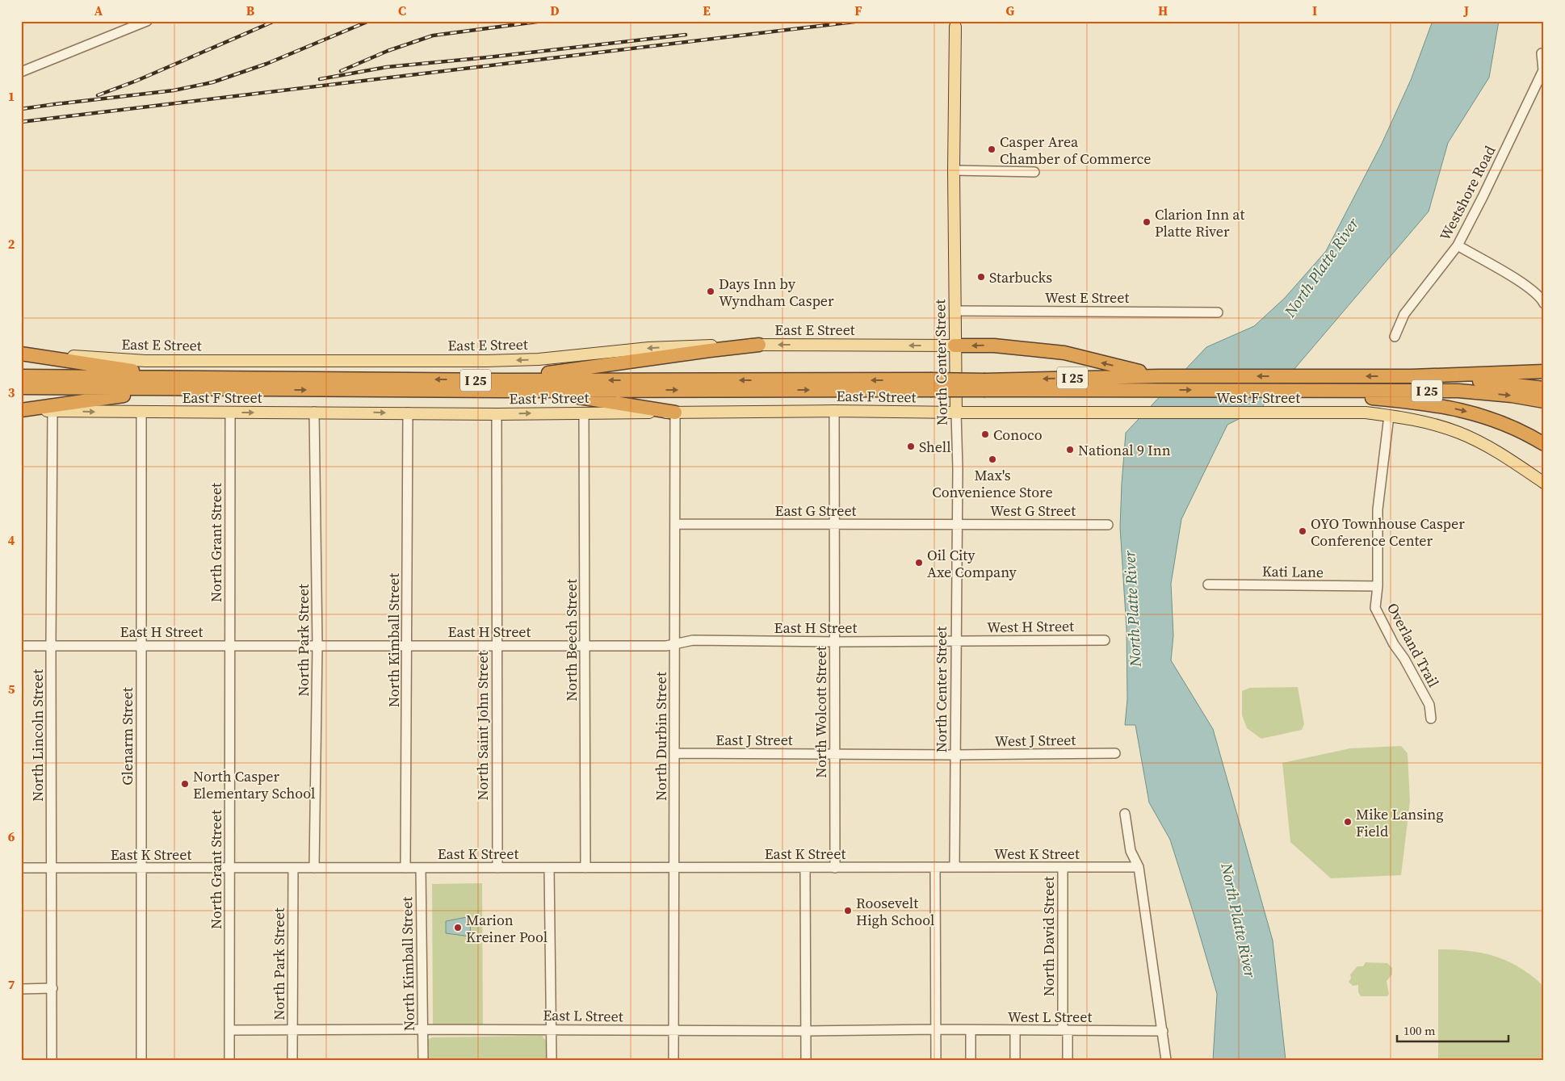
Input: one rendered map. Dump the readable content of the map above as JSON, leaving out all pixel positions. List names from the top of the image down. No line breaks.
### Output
{"streets":{"highway":["I 25"],"main road":["East E Street","North Center Street","East F Street","West F Street"],"street":["Westshore Road","West E Street","East G Street","West G Street","North Grant Street","Kati Lane","West H Street","East H Street","North Park Street","North Kimball Street","North Beech Street","Overland Trail","North Wolcott Street","North Saint John Street","North Lincoln Street","Glenarm Street","North Durbin Street","East J Street","West J Street","East K Street","West K Street","North David Street","East L Street","West L Street"]},"crossings":[["West E Street","North Center Street"],["East E Street","North Center Street"],["North Center Street","East F Street"],["North Center Street","West F Street"],["North Center Street","East G Street"],["North Center Street","West G Street"],["North Center Street","West H Street"],["North Center Street","East H Street"],["North Center Street","East J Street"],["North Center Street","West J Street"],["North Center Street","West K Street"],["East F Street","West F Street"],["East F Street","North Grant Street"],["East F Street","North Park Street"],["East F Street","North Kimball Street"],["East F Street","North Beech Street"],["East F Street","North Wolcott Street"],["East F Street","North Saint John Street"],["East F Street","North Lincoln Street"],["East F Street","Glenarm Street"],["East F Street","North Durbin Street"],["West F Street","Overland Trail"],["East G Street","West G Street"],["East G Street","North Wolcott Street"],["East G Street","North Durbin Street"],["North Grant Street","East H Street"],["North Grant Street","East K Street"],["North Grant Street","East L Street"],["Kati Lane","Overland Trail"],["West H Street","East H Street"],["East H Street","North Park Street"],["East H Street","North Kimball Street"],["East H Street","North Beech Street"],["East H Street","North Wolcott Street"],["East H Street","North Saint John Street"],["East H Street","North Lincoln Street"],["East H Street","Glenarm Street"],["East H Street","North Durbin Street"],["North Park Street","East K Street"],["North Park Street","East L Street"],["North Kimball Street","East K Street"],["North Kimball Street","East L Street"],["North Beech Street","East K Street"],["North Wolcott Street","East J Street"],["North Wolcott Street","East K Street"],["North Saint John Street","East K Street"],["North Lincoln Street","East K Street"],["Glenarm Street","East K Street"],["North Durbin Street","East J Street"],["North Durbin Street","East K Street"],["North Durbin Street","East L Street"],["East J Street","West J Street"],["East K Street","West K Street"],["West K Street","North David Street"],["North David Street","West L Street"],["East L Street","West L Street"]],"one_way":["East E Street","East F Street"],"water":["North Platte River"],"places":["Casper Area Chamber of Commerce","Clarion Inn at Platte River","Starbucks","Days Inn by Wyndham Casper","Conoco","Shell","National 9 Inn","Max's Convenience Store","OYO Townhouse Casper Conference Center","Oil City Axe Company","North Casper Elementary School","Mike Lansing Field","Roosevelt High School","Marion Kreiner Pool"],"scale_bar":"100 m","grid":{"columns":["A","B","C","D","E","F","G","H","I","J"],"rows":["1","2","3","4","5","6","7"]}}
